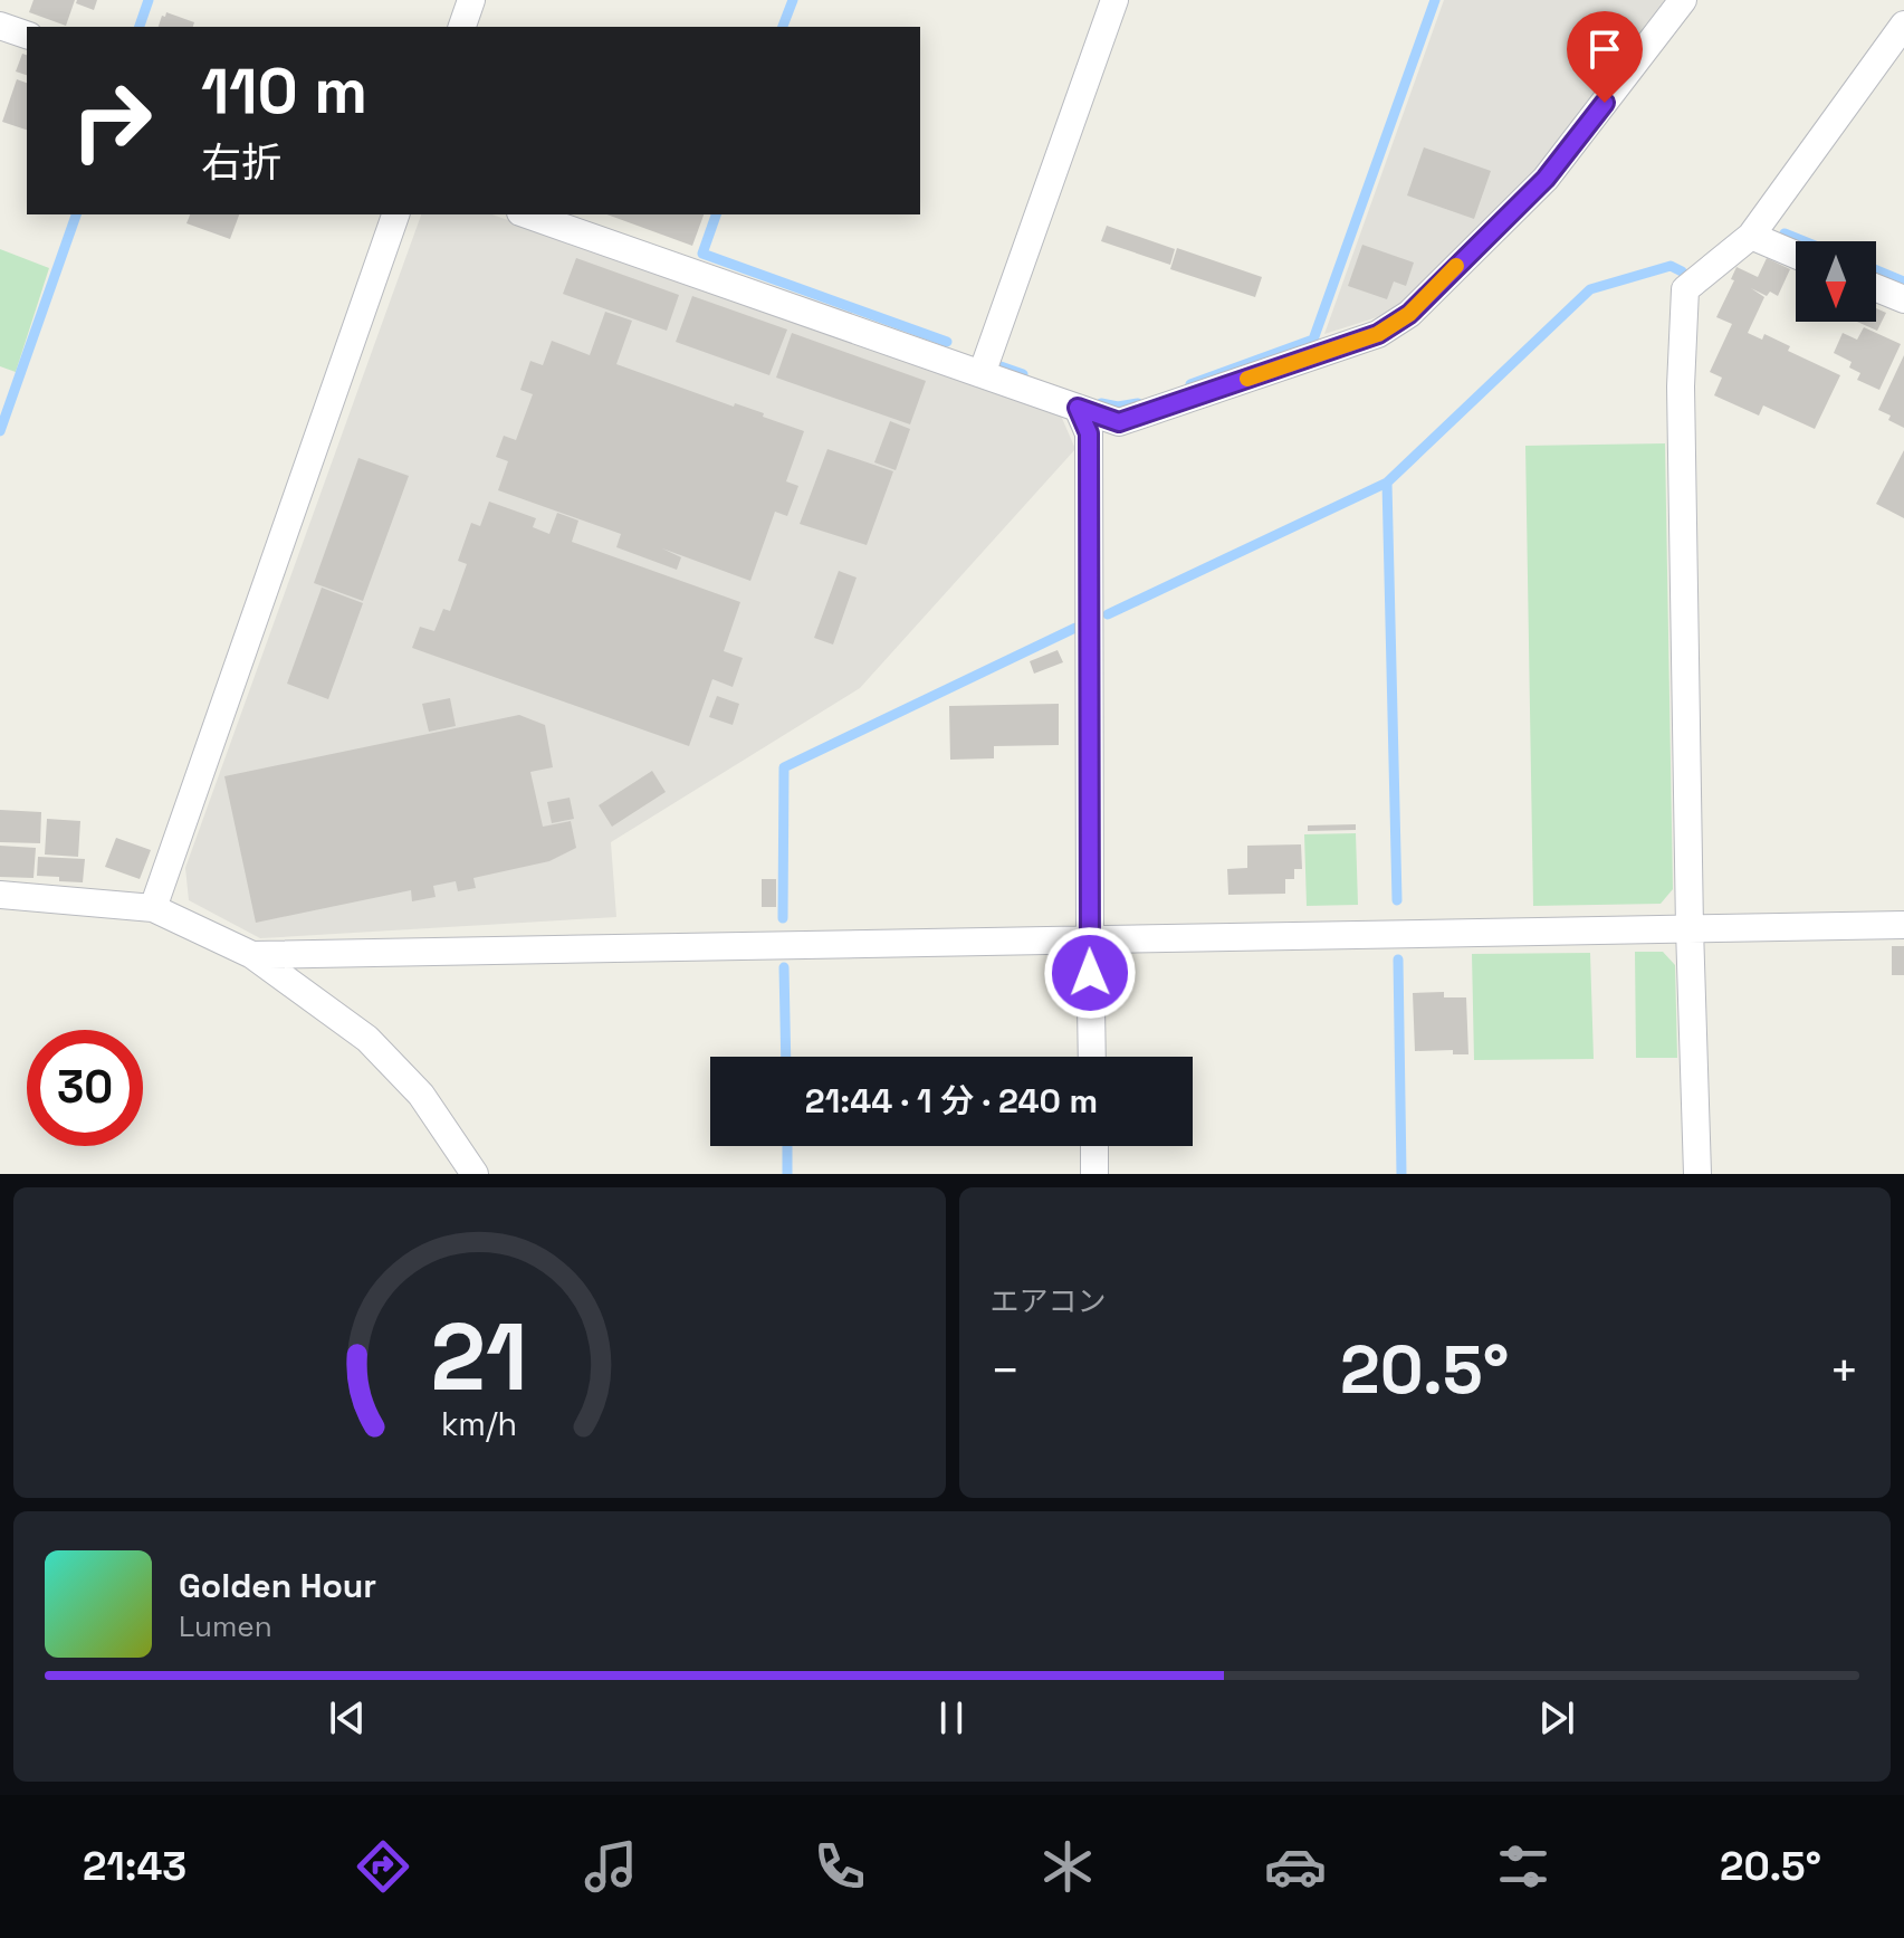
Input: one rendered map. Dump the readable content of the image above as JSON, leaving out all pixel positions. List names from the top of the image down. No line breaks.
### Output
{"north":"bottom","page":{"turn":["110 m","右折"],"limit":"30","trip":"21:44 · 1 分 · 240 m","tile":"エアコン","heat":["−","20.5°","+"],"song":["Golden Hour","Lumen"],"tabs":["21:43","20.5°"],"gauge":["21","km/h"]}}
